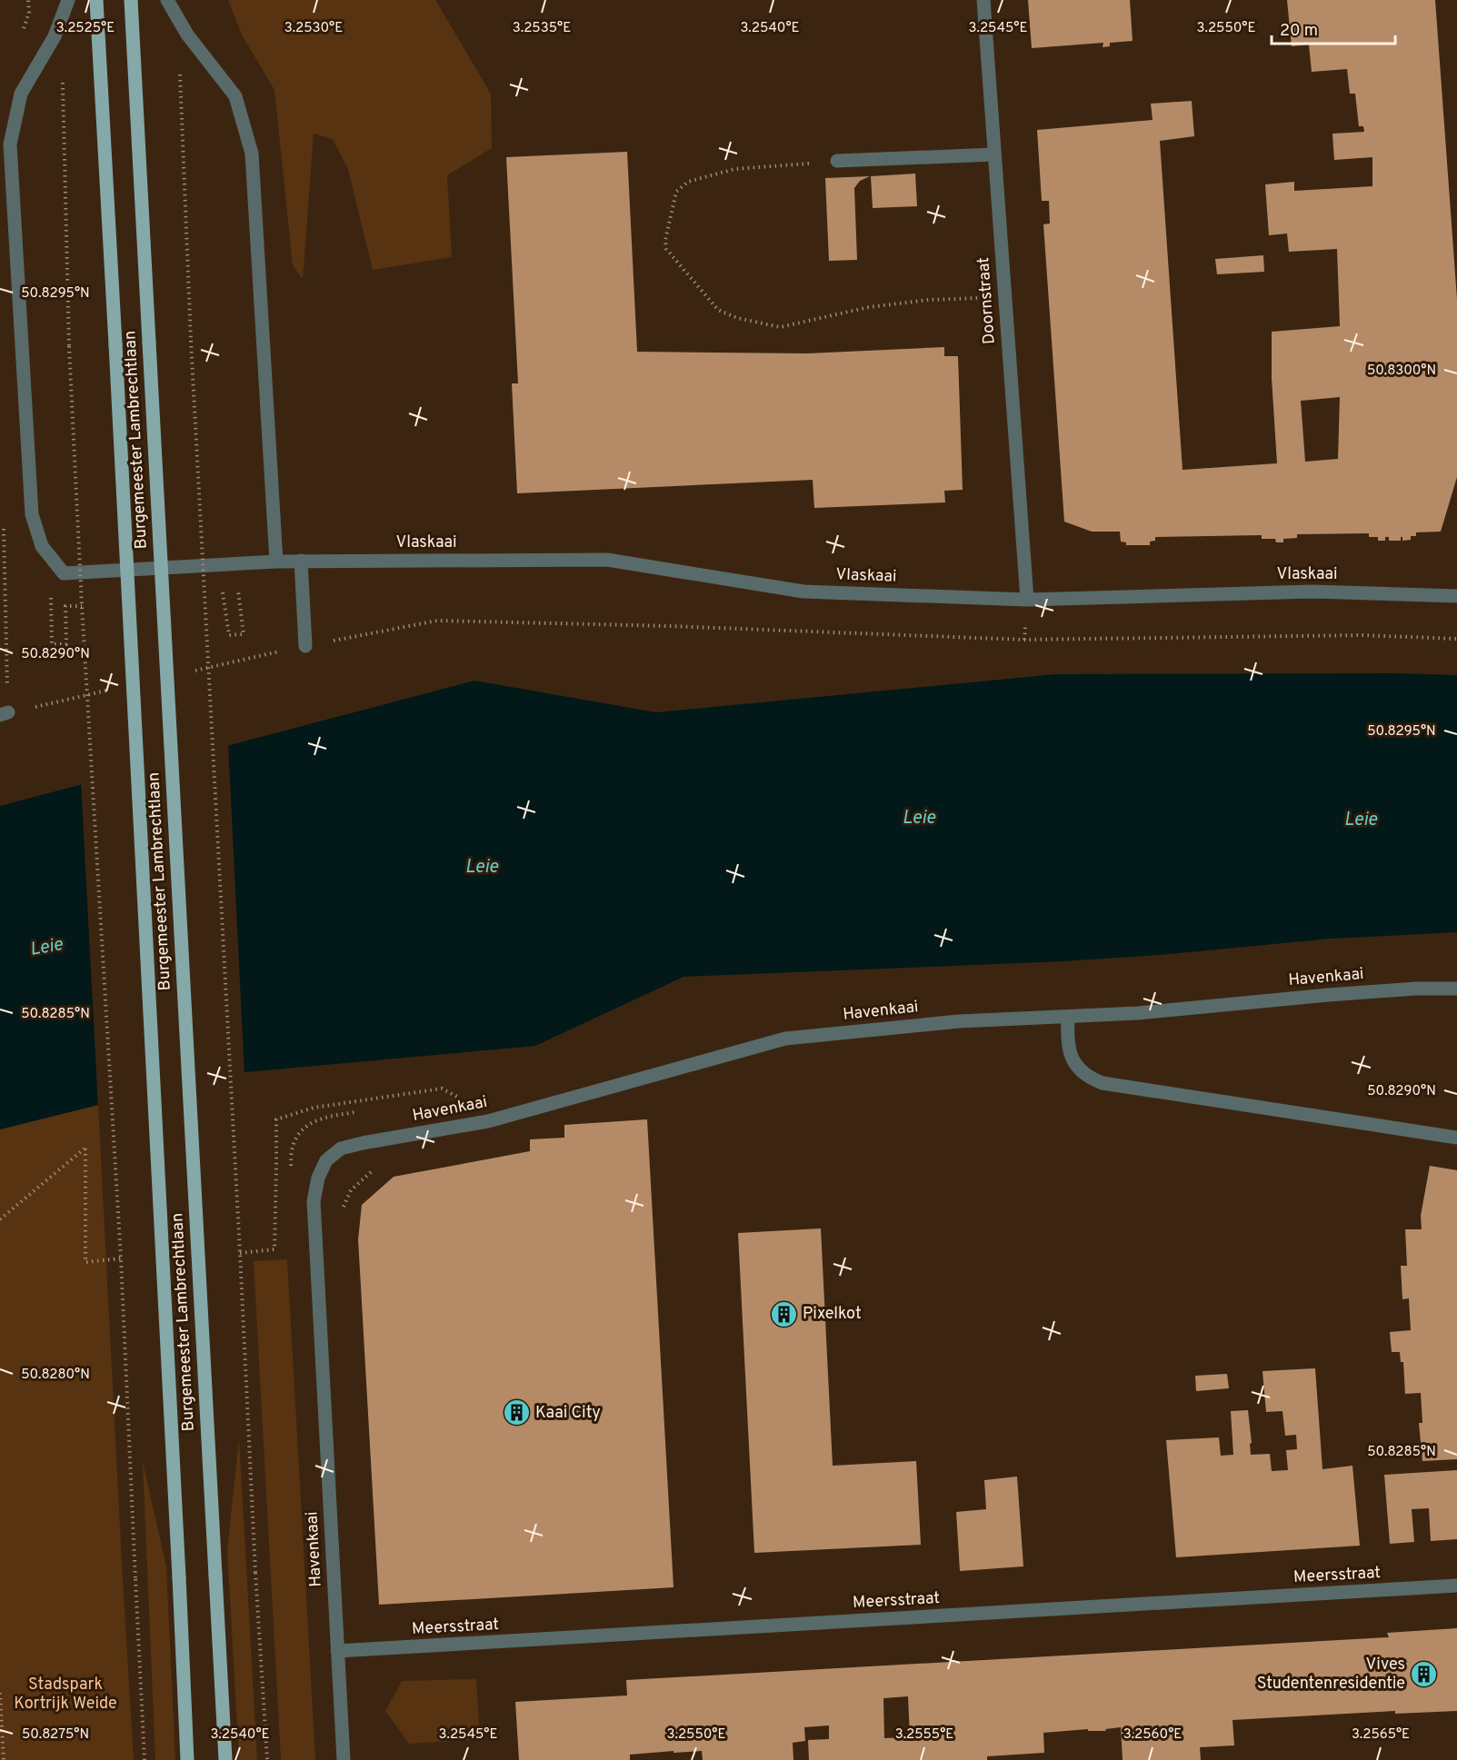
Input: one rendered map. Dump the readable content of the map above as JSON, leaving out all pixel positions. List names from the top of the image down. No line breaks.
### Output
{"streets":{"main road":["Burgemeester Lambrechtlaan"],"street":["Doornstraat","Vlaskaai","Havenkaai","Meersstraat"]},"crossings":[["Doornstraat","Vlaskaai"],["Havenkaai","Meersstraat"]],"water":["Leie"],"parks":["Stadspark Kortrijk Weide"],"places":{"building":["Pixelkot","Kaai City","Vives Studentenresidentie"]},"scale_bar":"20 m","coordinates":["3.2525°E","3.2530°E","3.2535°E","3.2540°E","3.2545°E","3.2550°E","50.8295°N","50.8300°N","50.8290°N","50.8285°N","50.8280°N","3.2555°E","3.2560°E","3.2565°E","50.8275°N"]}
